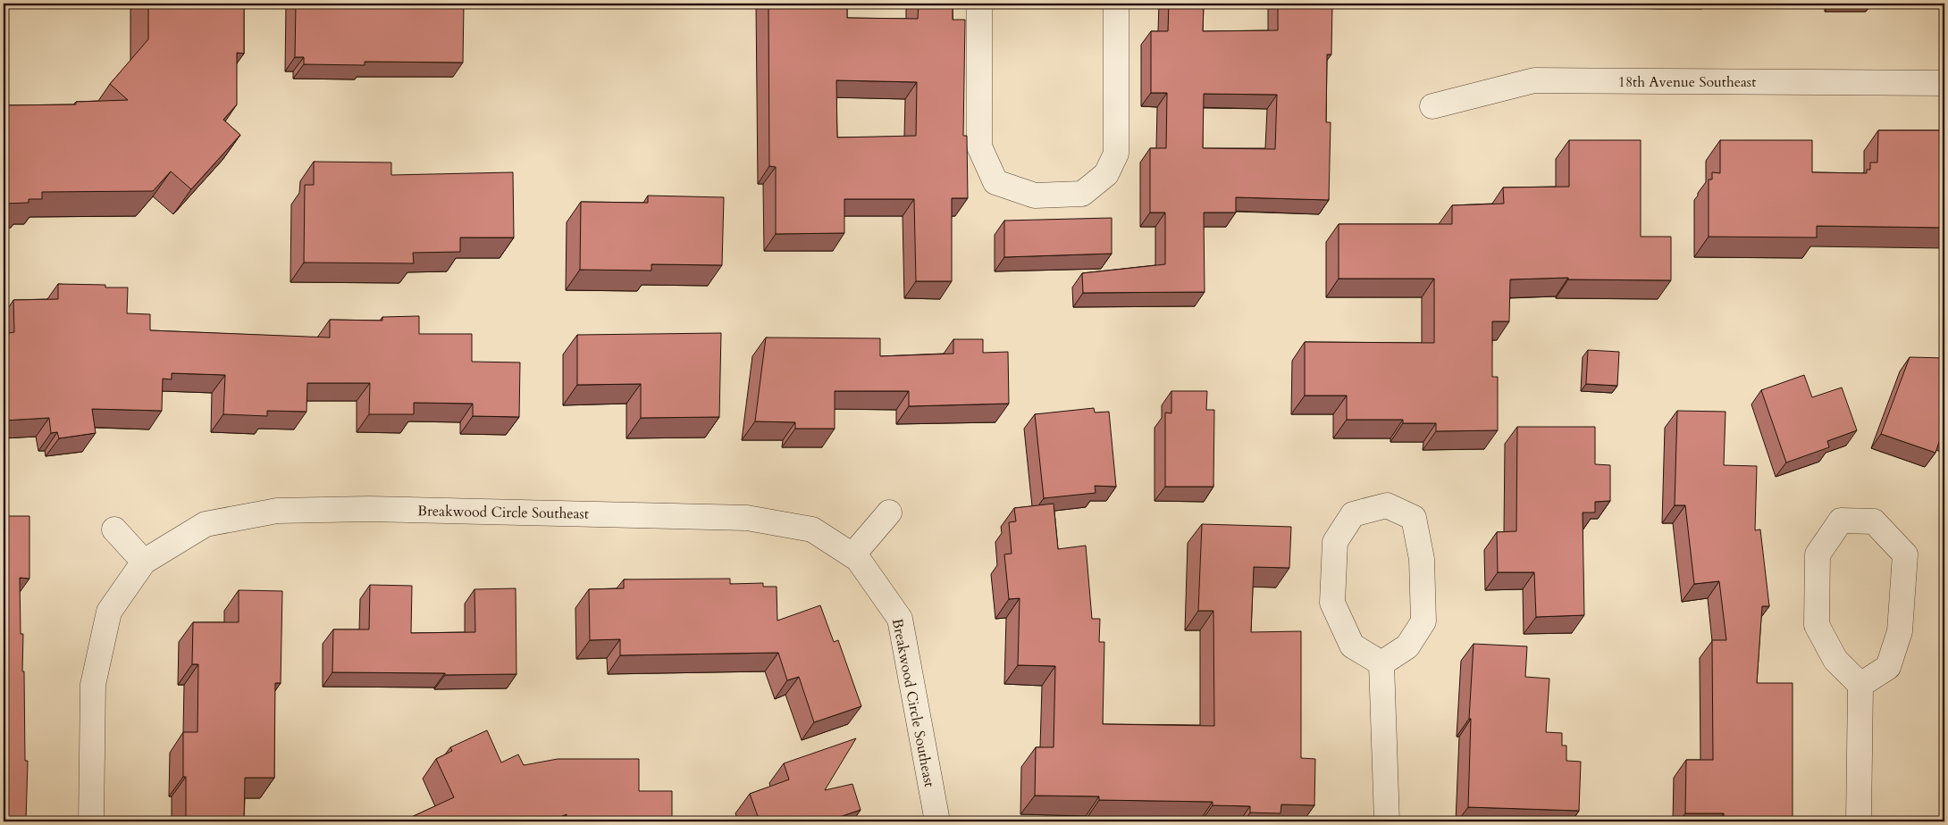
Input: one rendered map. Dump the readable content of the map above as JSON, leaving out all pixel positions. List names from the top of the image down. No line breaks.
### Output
{"streets":{"street":["18th Avenue Southeast","Breakwood Circle Southeast"]}}
